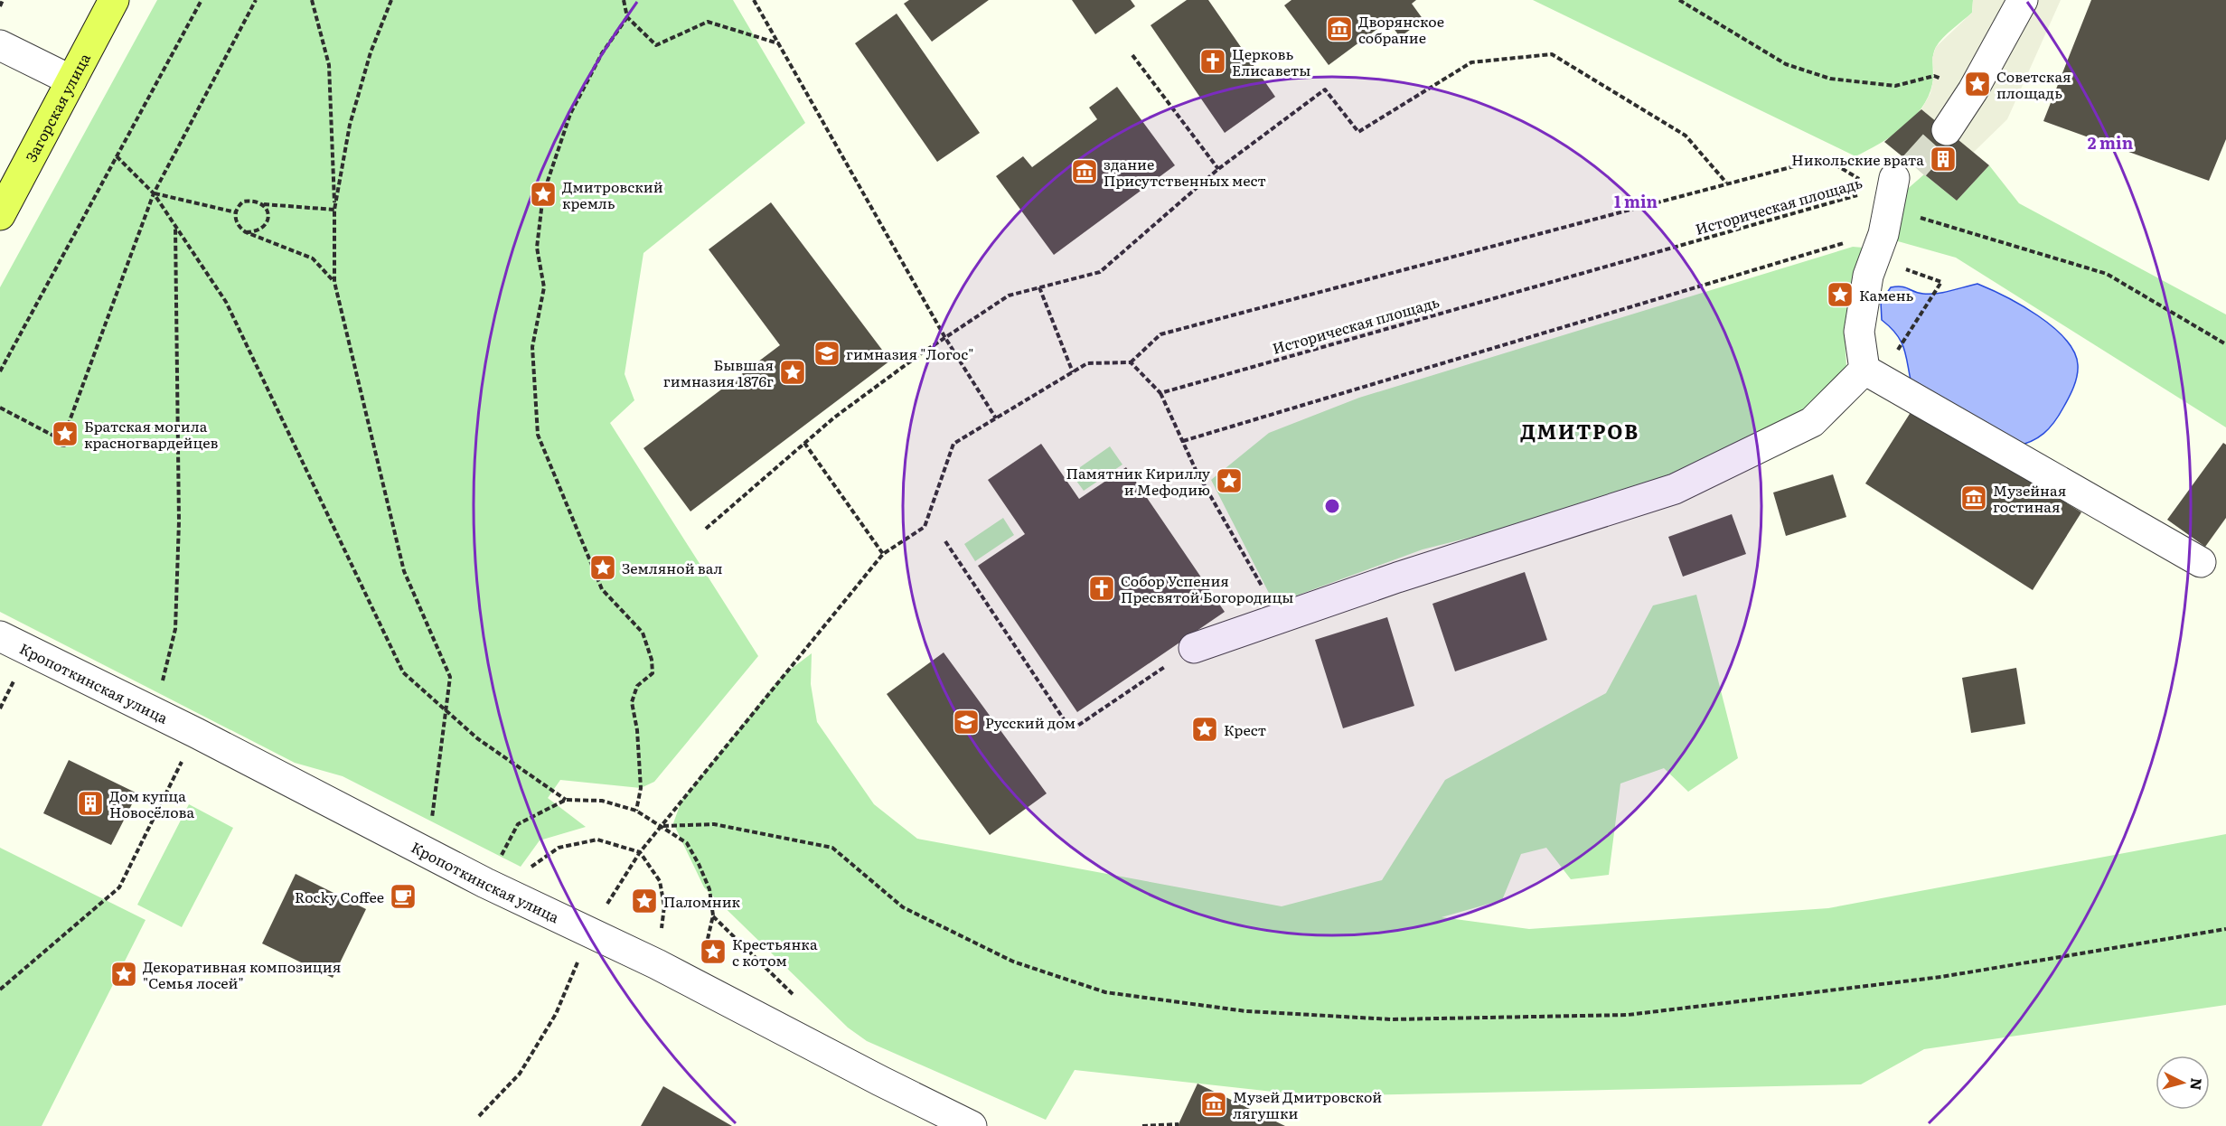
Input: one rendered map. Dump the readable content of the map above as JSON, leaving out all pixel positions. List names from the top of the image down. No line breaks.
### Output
{"streets":{"main road":["Загорская улица"],"street":["Кропоткинская улица"],"path":["Историческая площадь"]},"districts":["ДМИТРОВ"],"places":{"museum":["Дворянское собрание","здание Присутственных мест","Музейная гостиная","Музей Дмитровской лягушки"],"church":["Церковь Елиcаветы","Собор Успения Пресвятой Богородицы"],"place":["Советская площадь","Дмитровский кремль","Камень","Бывшая гимназия 1876г","Братская могила красногвардейцев","Памятник Кириллу и Мефодию","Земляной вал","Крест","Паломник","Крестьянка с котом","Декоративная композиция \"Семья лосей\""],"building":["Никольские врата","Дом купца Новосёлова"],"school or university":["гимназия \"Логос\"","Русский дом"],"cafe":["Rocky Coffee"]},"north":"right","rings":["2 min","1 min"]}
